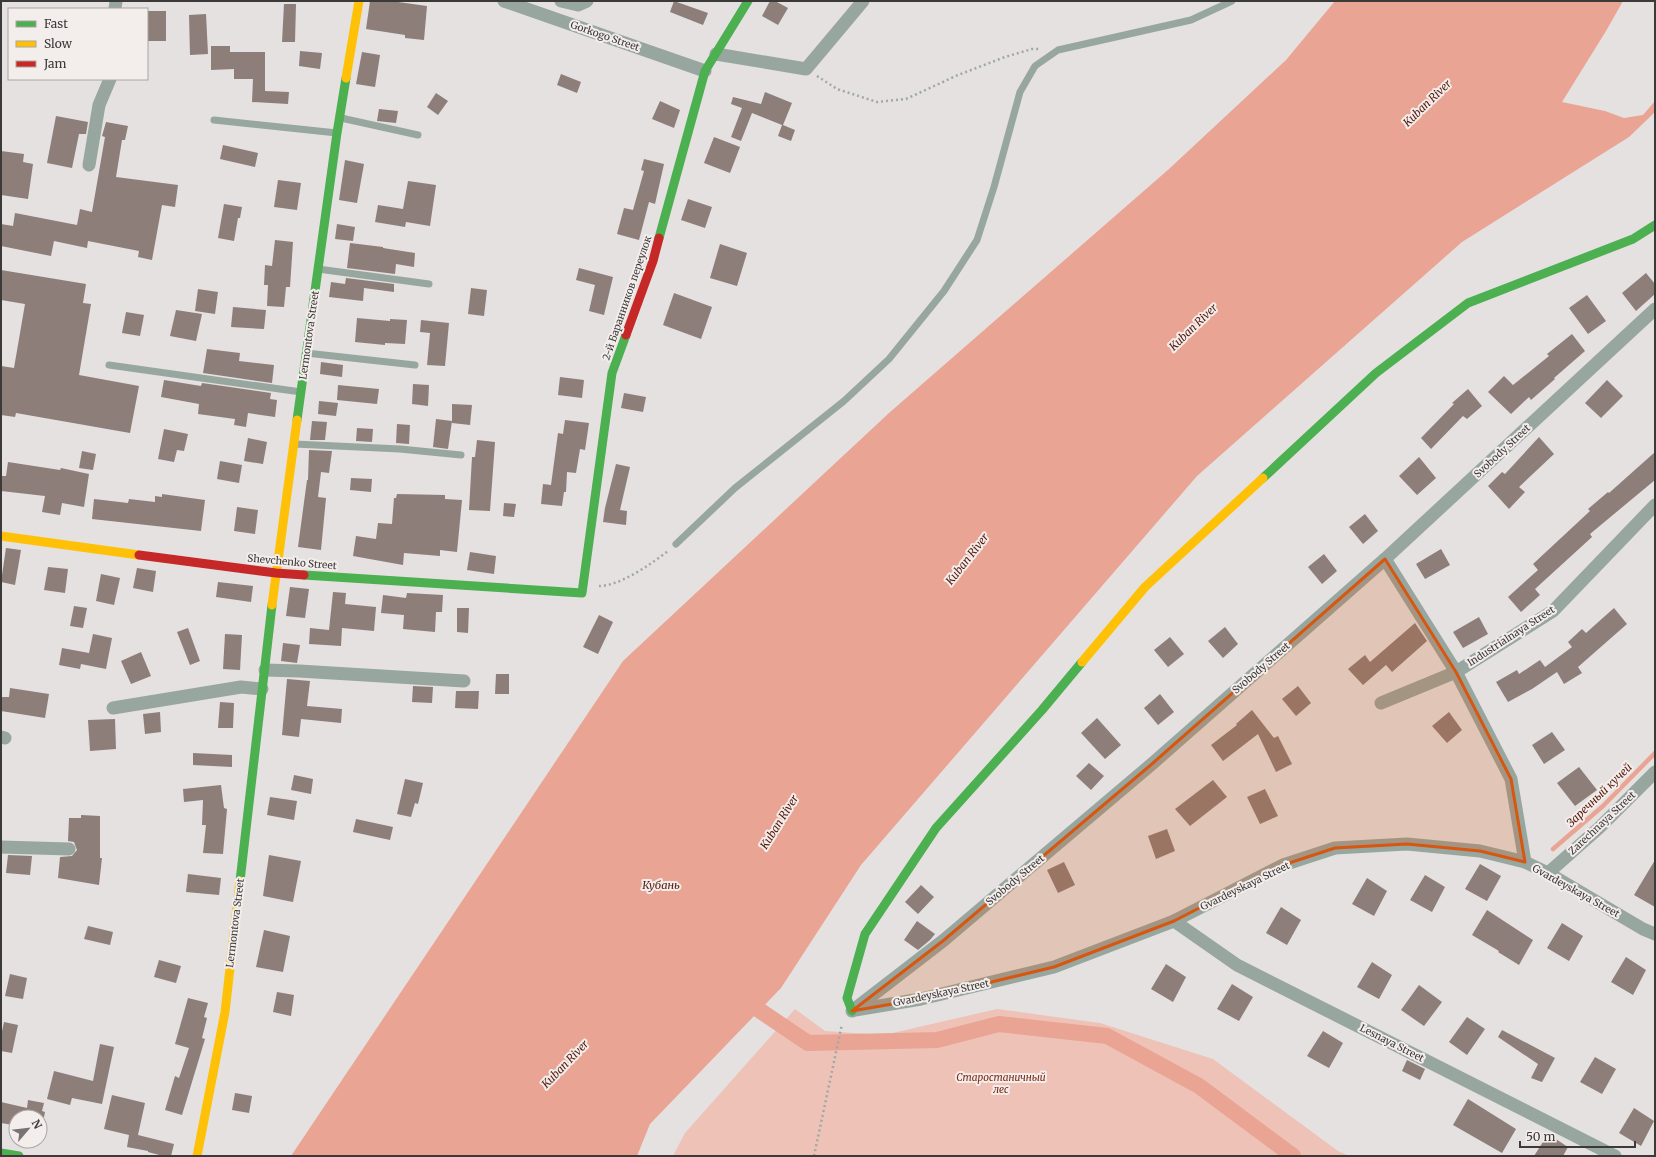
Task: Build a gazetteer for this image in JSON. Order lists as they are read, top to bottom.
{
  "streets": {
    "street": [
      "Gorkogo Street",
      "2-й Баранников переулок",
      "Lermontova Street",
      "Svobody Street",
      "Shevchenko Street",
      "Industrialnaya Street",
      "Zarechnaya Street",
      "Gvardeyskaya Street",
      "Lesnaya Street"
    ]
  },
  "crossings": [
    ["Gorkogo Street", "2-й Баранников переулок"],
    ["2-й Баранников переулок", "Shevchenko Street"],
    ["Lermontova Street", "Shevchenko Street"],
    ["Svobody Street", "Gvardeyskaya Street"],
    ["Zarechnaya Street", "Gvardeyskaya Street"],
    ["Gvardeyskaya Street", "Lesnaya Street"]
  ],
  "water": ["Kuban River", "Заречный кучей", "Кубань"],
  "parks": ["Старостаничный лес"],
  "legend": ["Fast", "Slow", "Jam"],
  "scale_bar": "50 m",
  "north": "top right"
}
